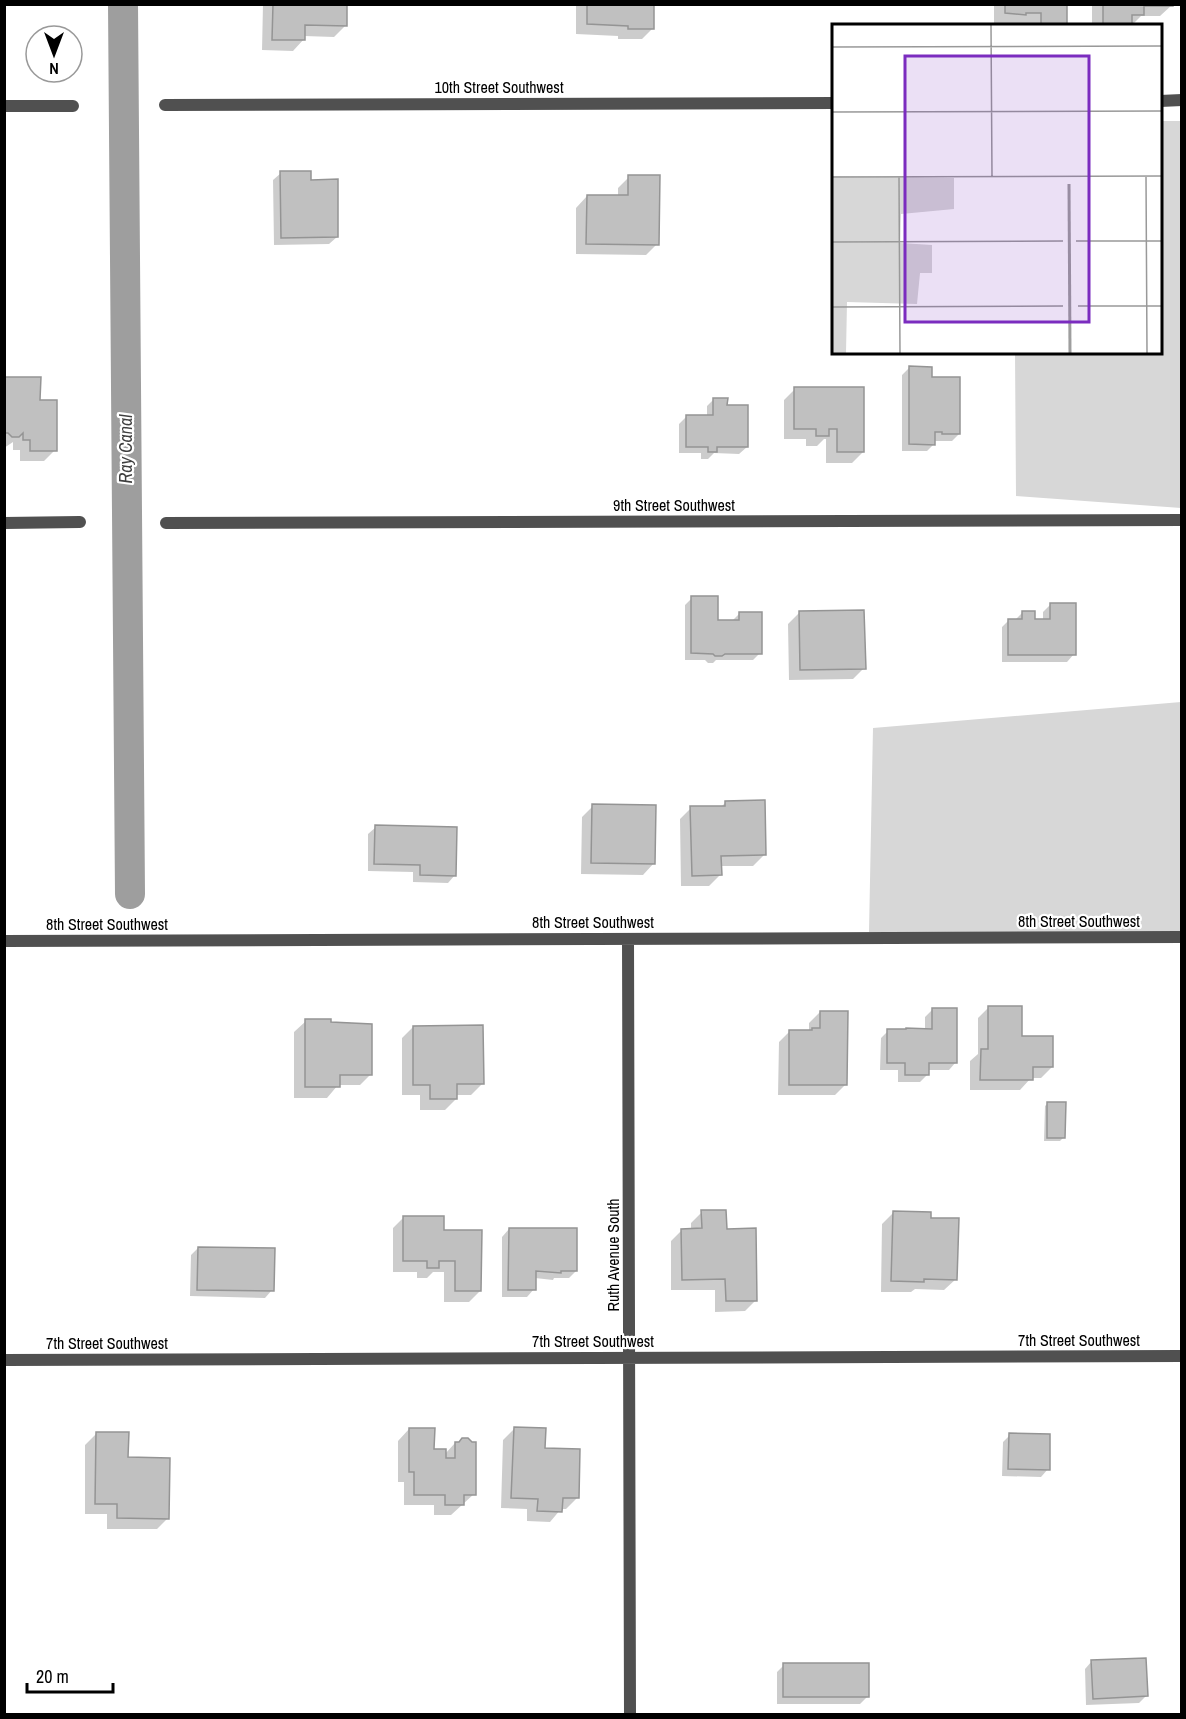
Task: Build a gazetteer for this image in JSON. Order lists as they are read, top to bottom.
{
  "streets": {
    "street": [
      "10th Street Southwest",
      "9th Street Southwest",
      "8th Street Southwest",
      "Ruth Avenue South",
      "7th Street Southwest"
    ]
  },
  "crossings": [
    ["8th Street Southwest", "Ruth Avenue South"],
    ["Ruth Avenue South", "7th Street Southwest"]
  ],
  "water": ["Ray Canal"],
  "scale_bar": "20 m",
  "north": "bottom"
}
